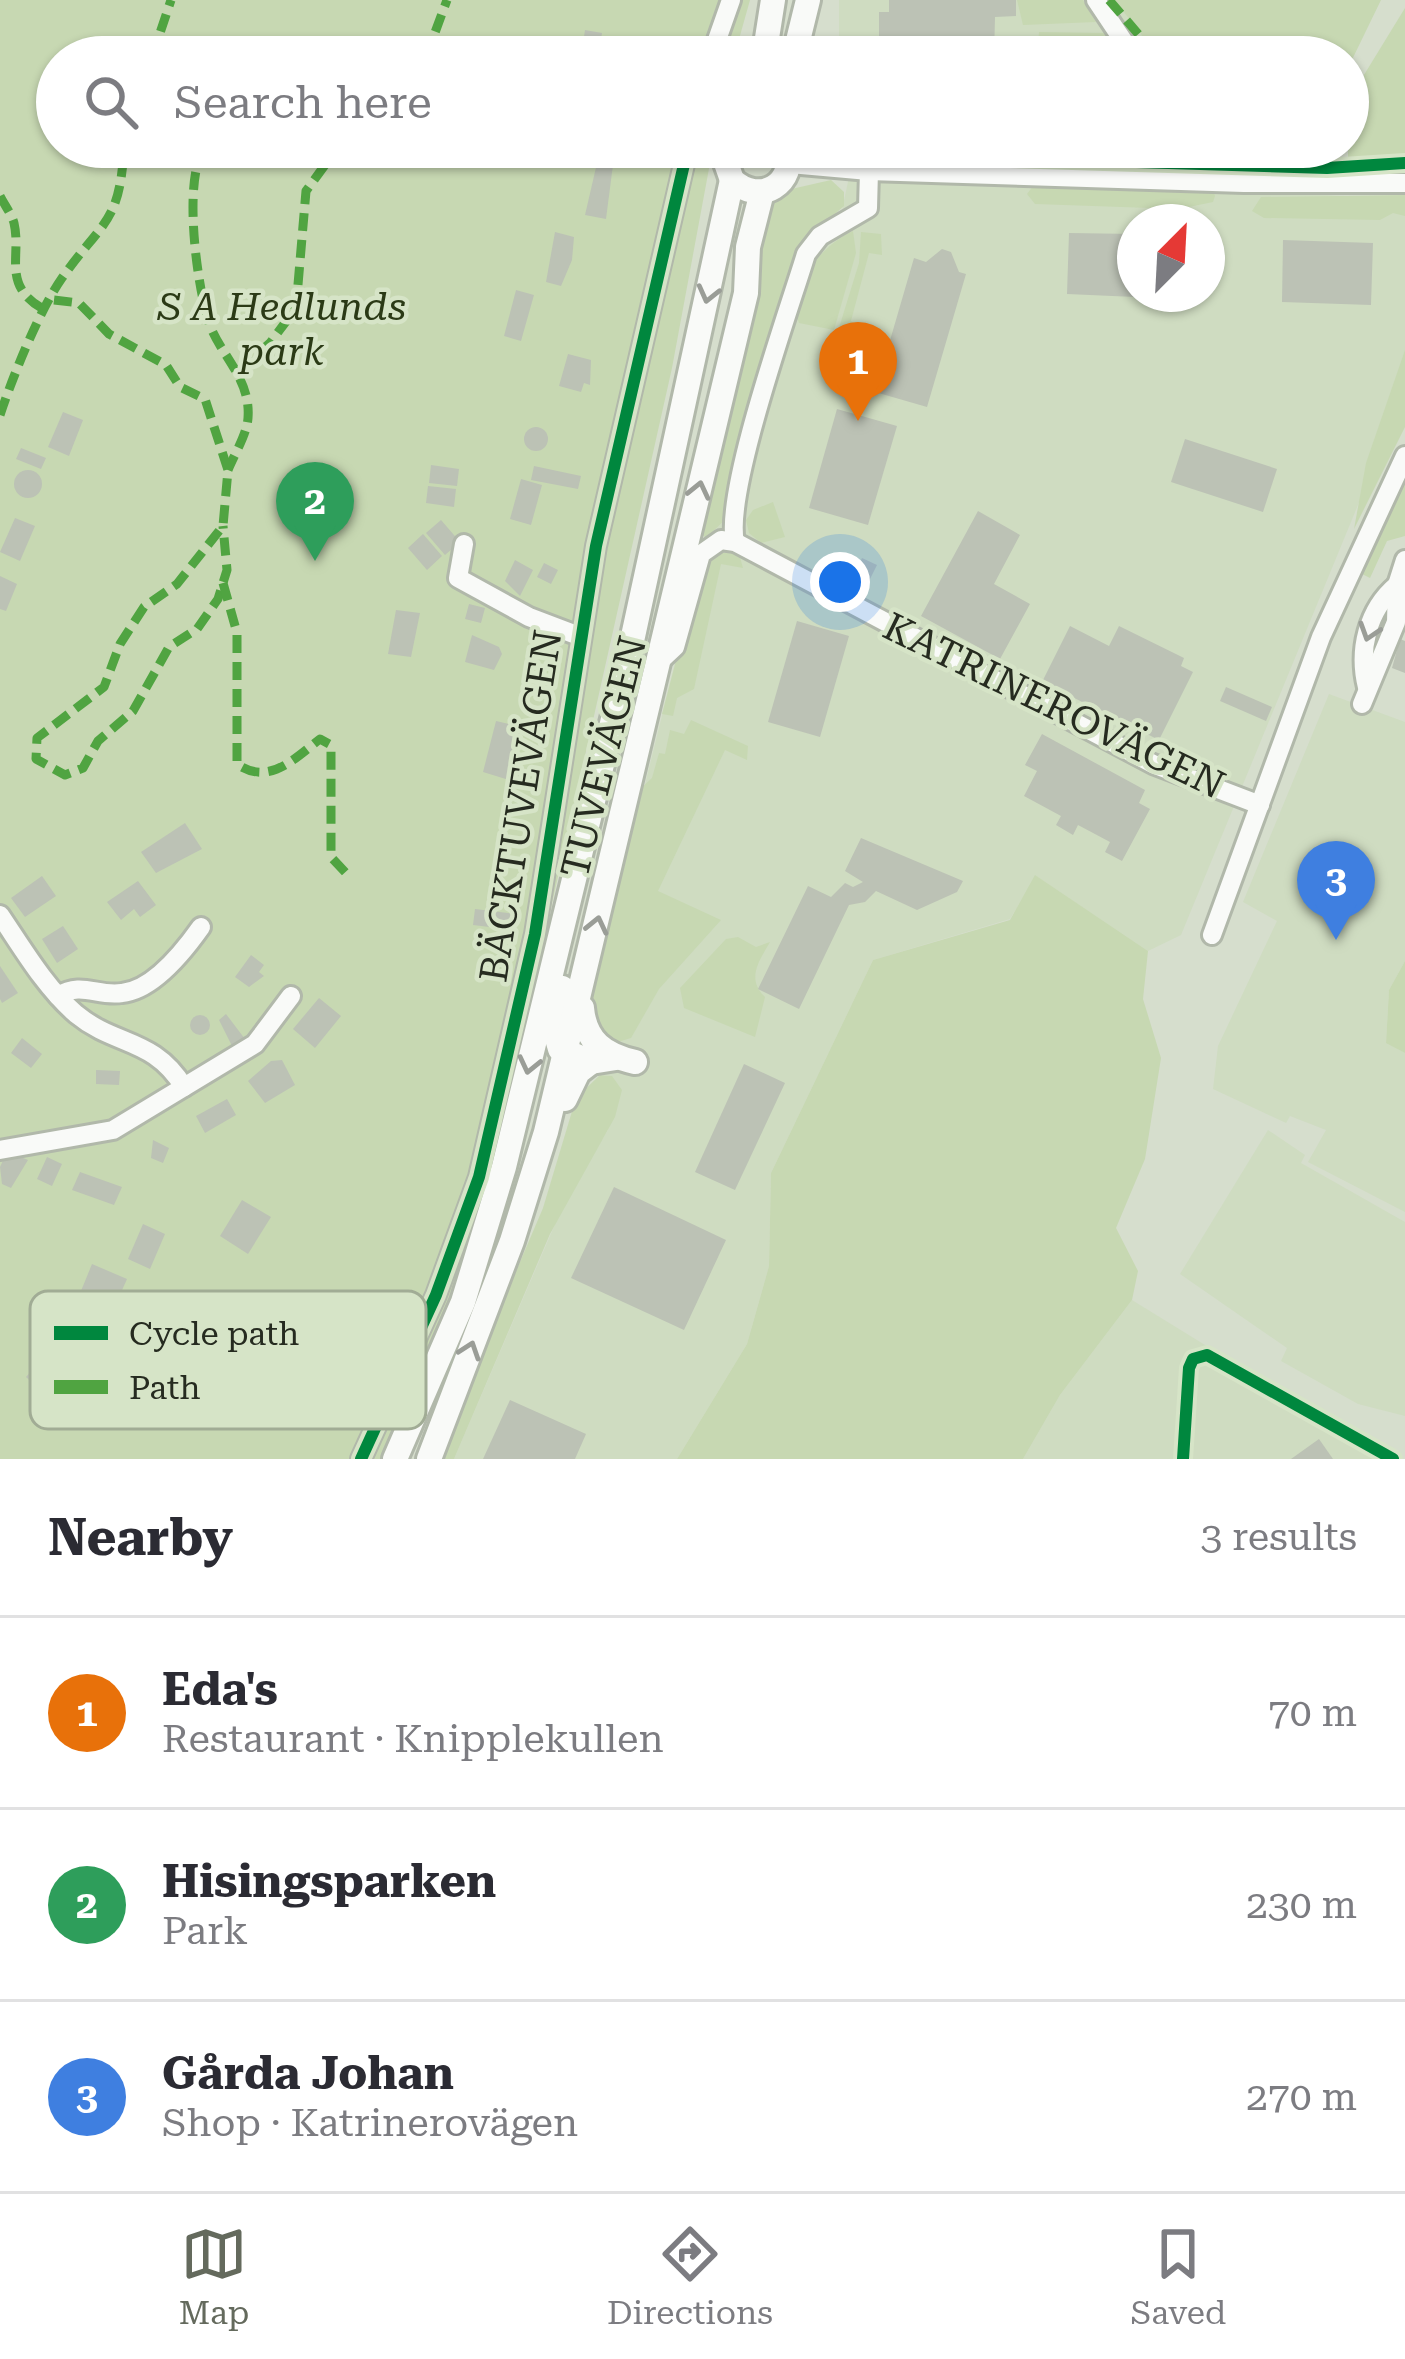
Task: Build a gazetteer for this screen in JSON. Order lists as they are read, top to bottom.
{
  "streets": {
    "main road": ["TUVEVÄGEN"],
    "street": ["KATRINEROVÄGEN", "BÄCKTUVEVÄGEN"]
  },
  "parks": ["S A Hedlunds park"],
  "legend": ["Cycle path", "Path"],
  "north": "top right",
  "page": {
    "search": "Search here",
    "pins": ["1", "2", "3"],
    "heading": ["Nearby", "3 results"],
    "list": [
      {
        "mark": "1",
        "name": "Eda's",
        "note": "Restaurant · Knipplekullen",
        "value": "70 m"
      },
      {
        "mark": "2",
        "name": "Hisingsparken",
        "note": "Park",
        "value": "230 m"
      },
      {
        "mark": "3",
        "name": "Gårda Johan",
        "note": "Shop · Katrinerovägen",
        "value": "270 m"
      }
    ],
    "nav": ["Map", "Directions", "Saved"]
  }
}
